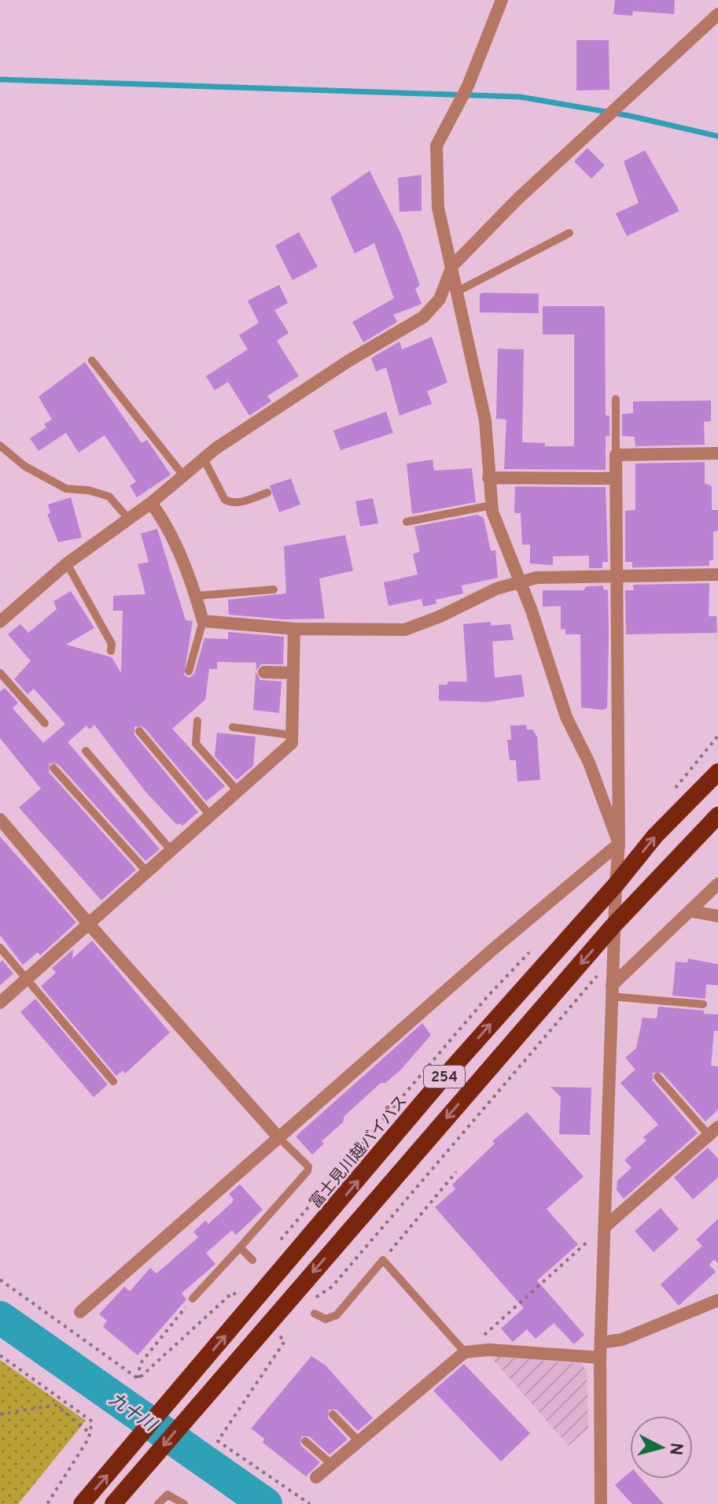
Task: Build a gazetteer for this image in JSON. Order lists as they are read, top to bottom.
{
  "streets": {
    "highway": ["254", "富士見川越バイパス"]
  },
  "water": ["九十川"],
  "north": "right"
}
